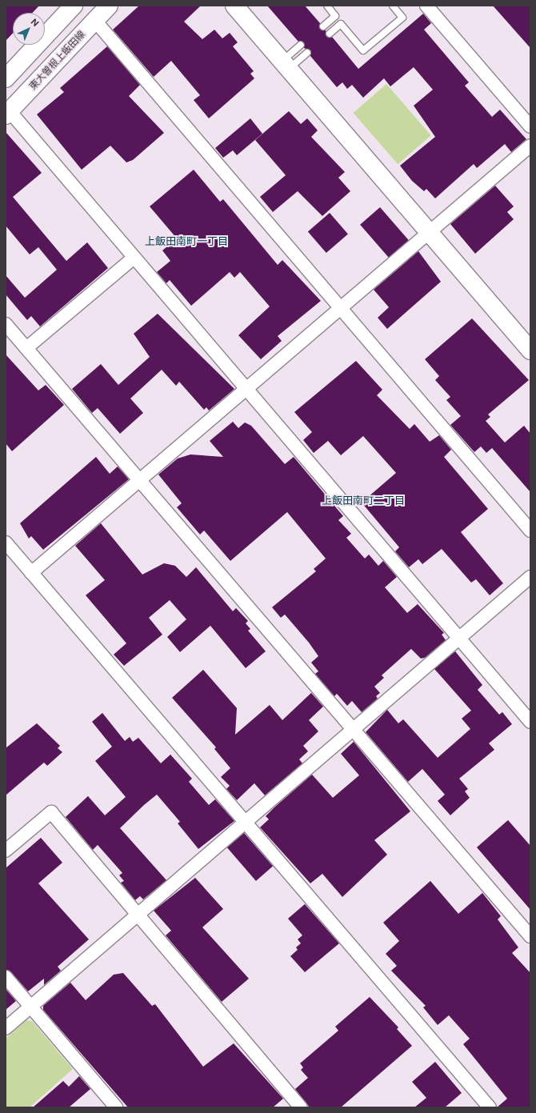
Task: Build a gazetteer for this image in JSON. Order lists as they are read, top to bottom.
{
  "streets": {
    "street": ["東大曽根上飯田線"]
  },
  "districts": ["上飯田南町一丁目", "上飯田南町二丁目"],
  "north": "top right"
}
